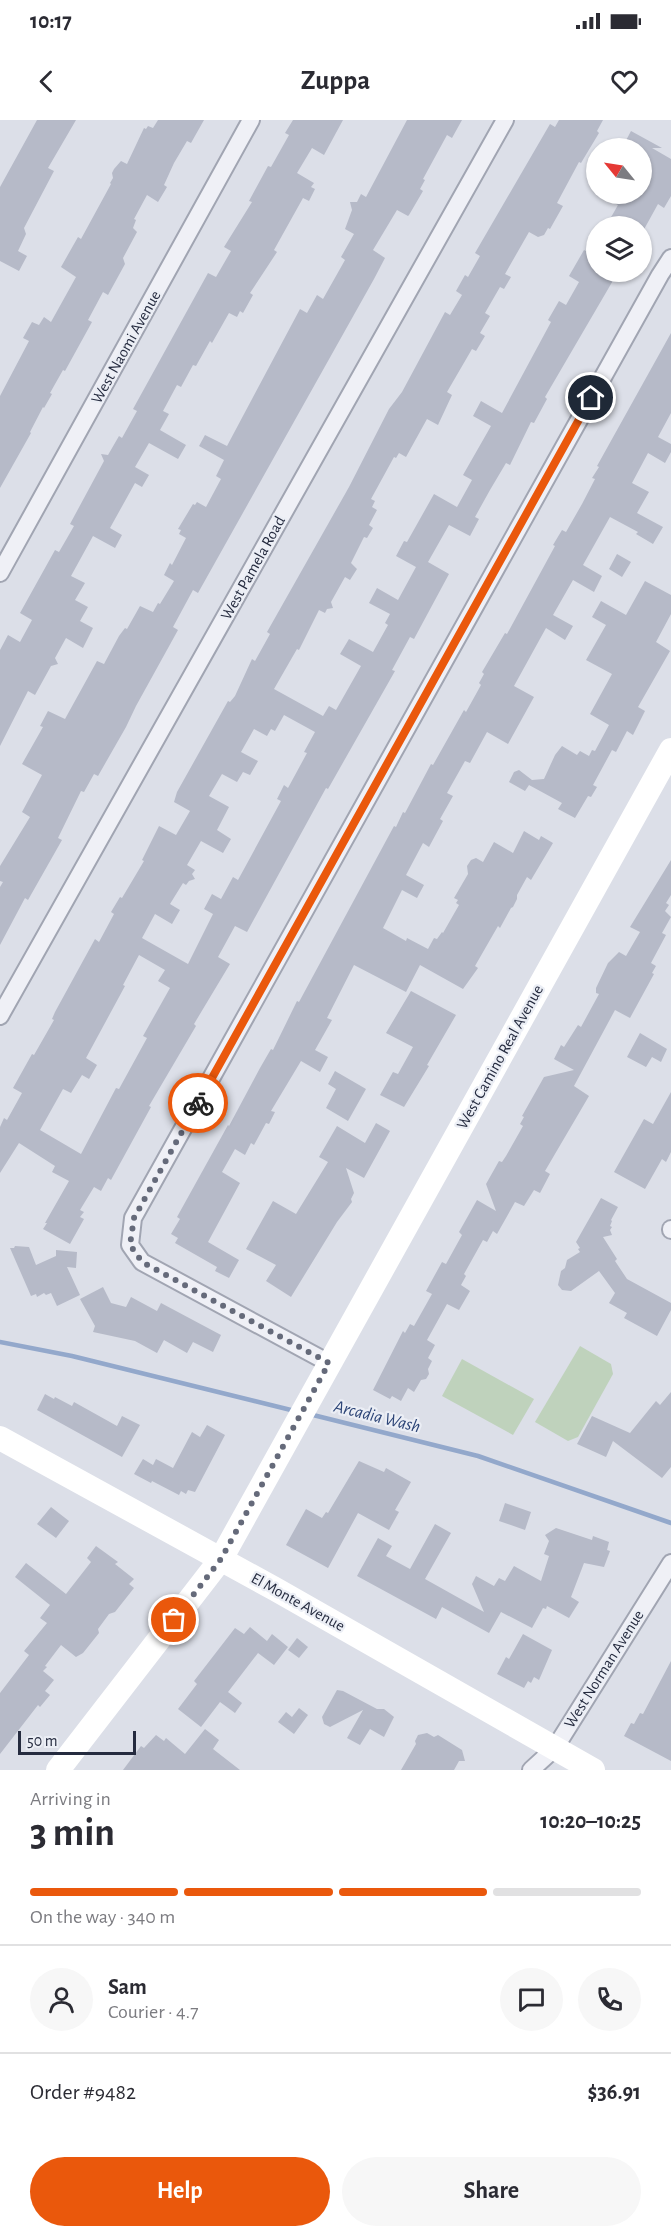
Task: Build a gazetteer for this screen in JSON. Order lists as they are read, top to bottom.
{
  "streets": {
    "street": [
      "West Naomi Avenue",
      "West Pamela Road",
      "West Camino Real Avenue",
      "El Monte Avenue",
      "West Norman Avenue"
    ]
  },
  "crossings": [
    ["West Camino Real Avenue", "El Monte Avenue"],
    ["El Monte Avenue", "West Norman Avenue"]
  ],
  "water": ["Arcadia Wash"],
  "scale_bar": "50 m",
  "north": "top left",
  "page": {
    "status": "10:17",
    "header": "Zuppa",
    "scale": "50 m",
    "heading": ["3 min", "Arriving in", "10:20–10:25"],
    "panel": [
      "Sam",
      "Courier · 4.7",
      "Order #9482",
      "$36.91"
    ],
    "bar": "On the way · 340 m",
    "buttons": ["Help", "Share"]
  }
}
